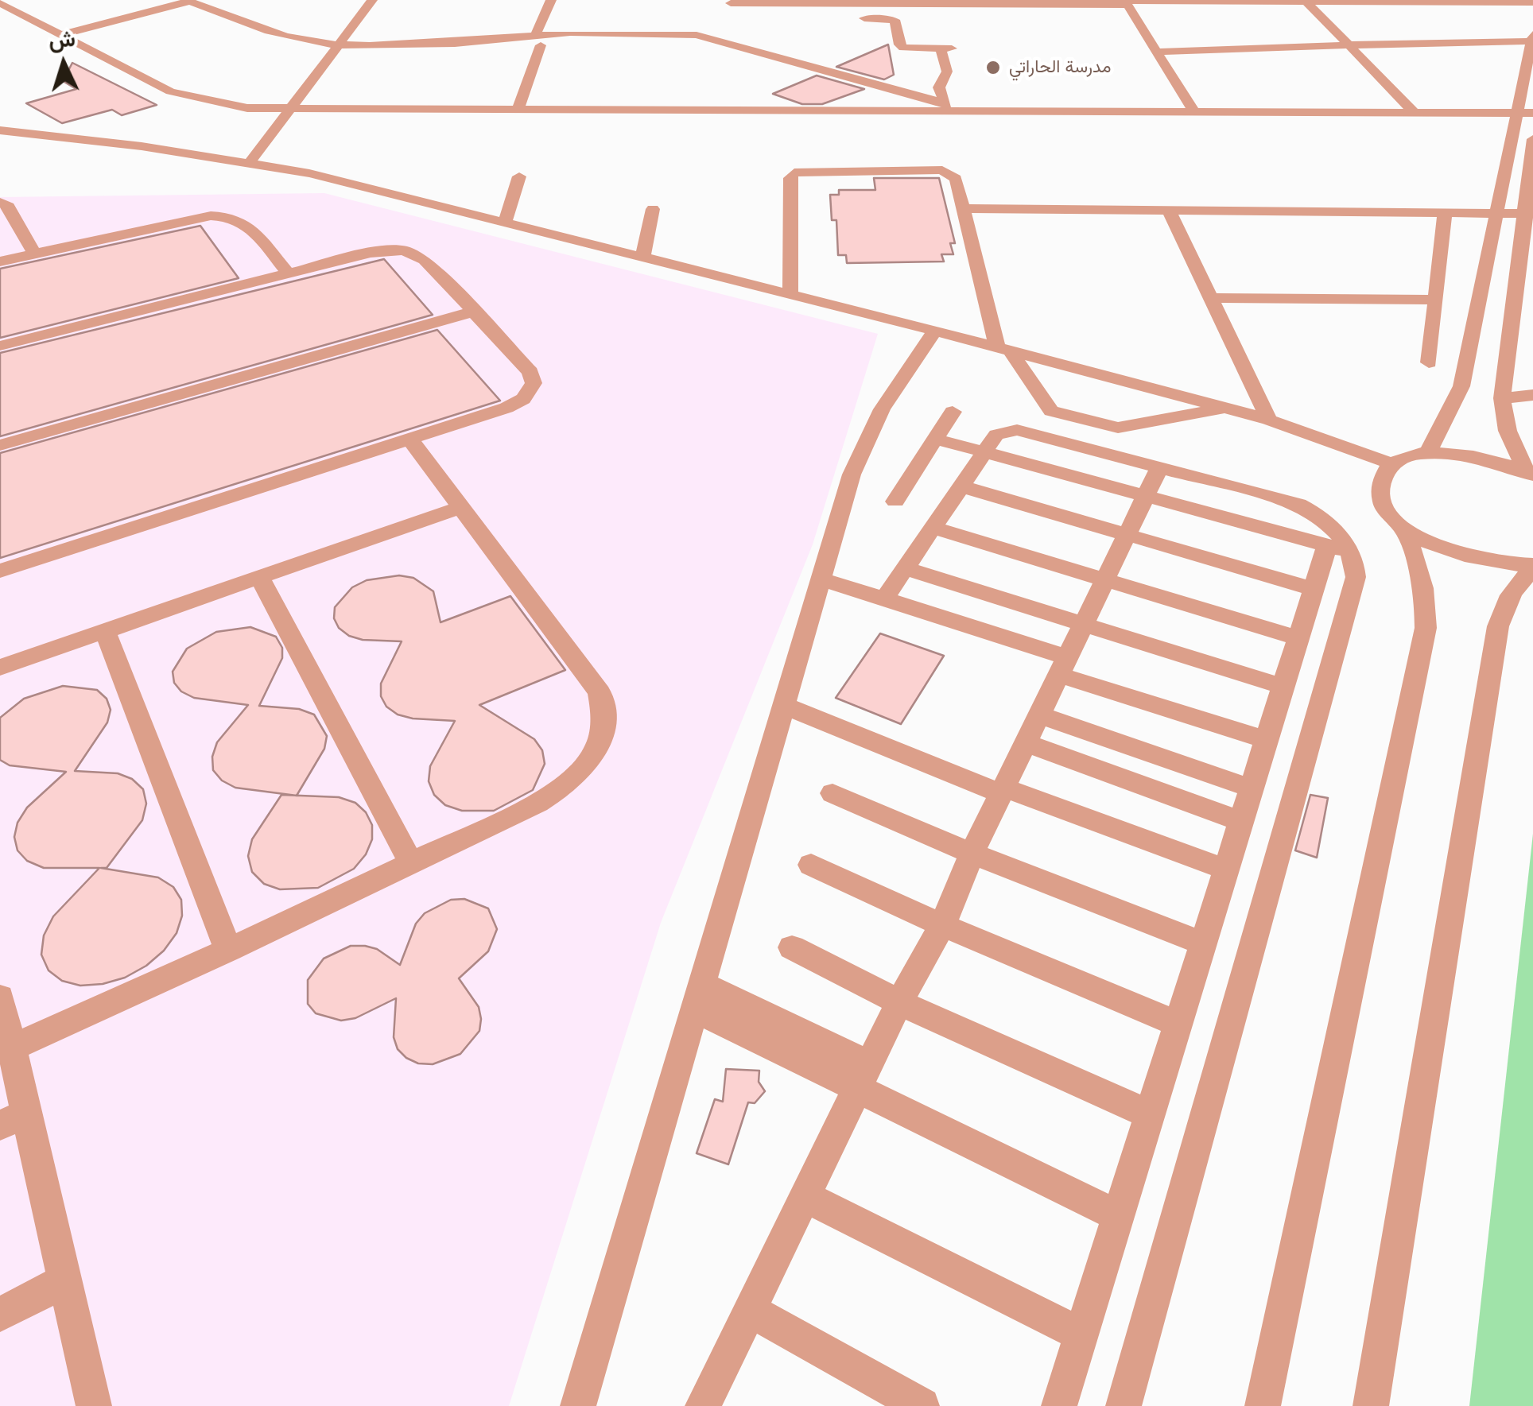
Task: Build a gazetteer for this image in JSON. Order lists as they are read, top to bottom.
{
  "places": ["مدرسة الحاراتي"],
  "north": "top"
}
